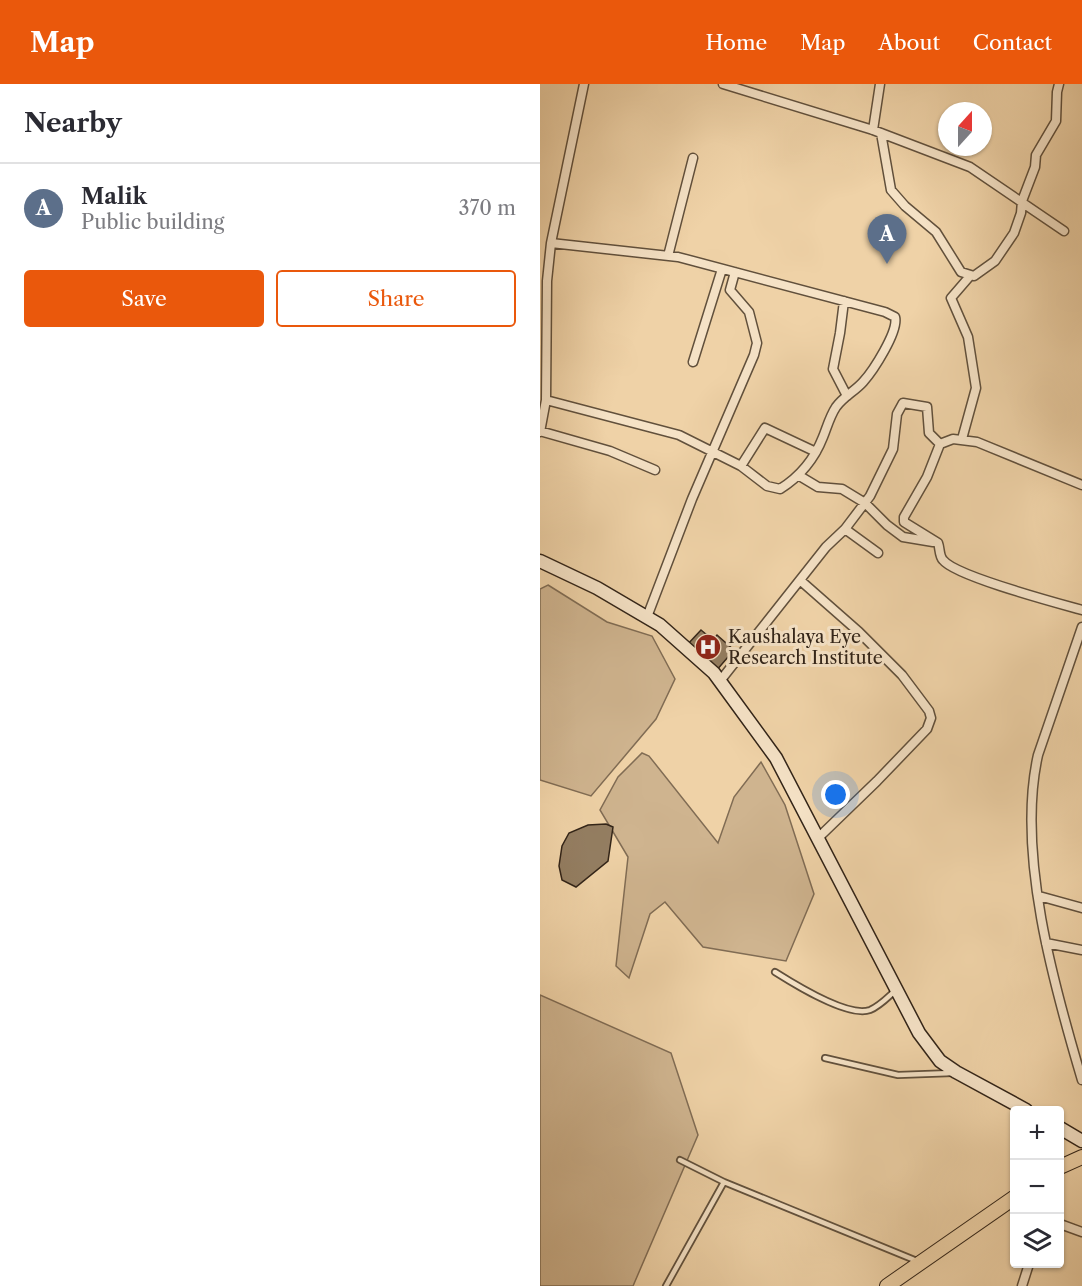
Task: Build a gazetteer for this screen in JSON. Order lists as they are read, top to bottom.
{
  "places": {
    "hospital": ["Kaushalaya Eye Research Institute"]
  },
  "north": "top",
  "page": {
    "header": "Map",
    "nav": [
      "Home",
      "Map",
      "About",
      "Contact"
    ],
    "heading": "Nearby",
    "list": [
      {
        "mark": "A",
        "name": "Malik",
        "note": "Public building",
        "value": "370 m"
      }
    ],
    "pins": "A",
    "buttons": ["Save", "Share"],
    "map_buttons": ["+", "−"]
  }
}
